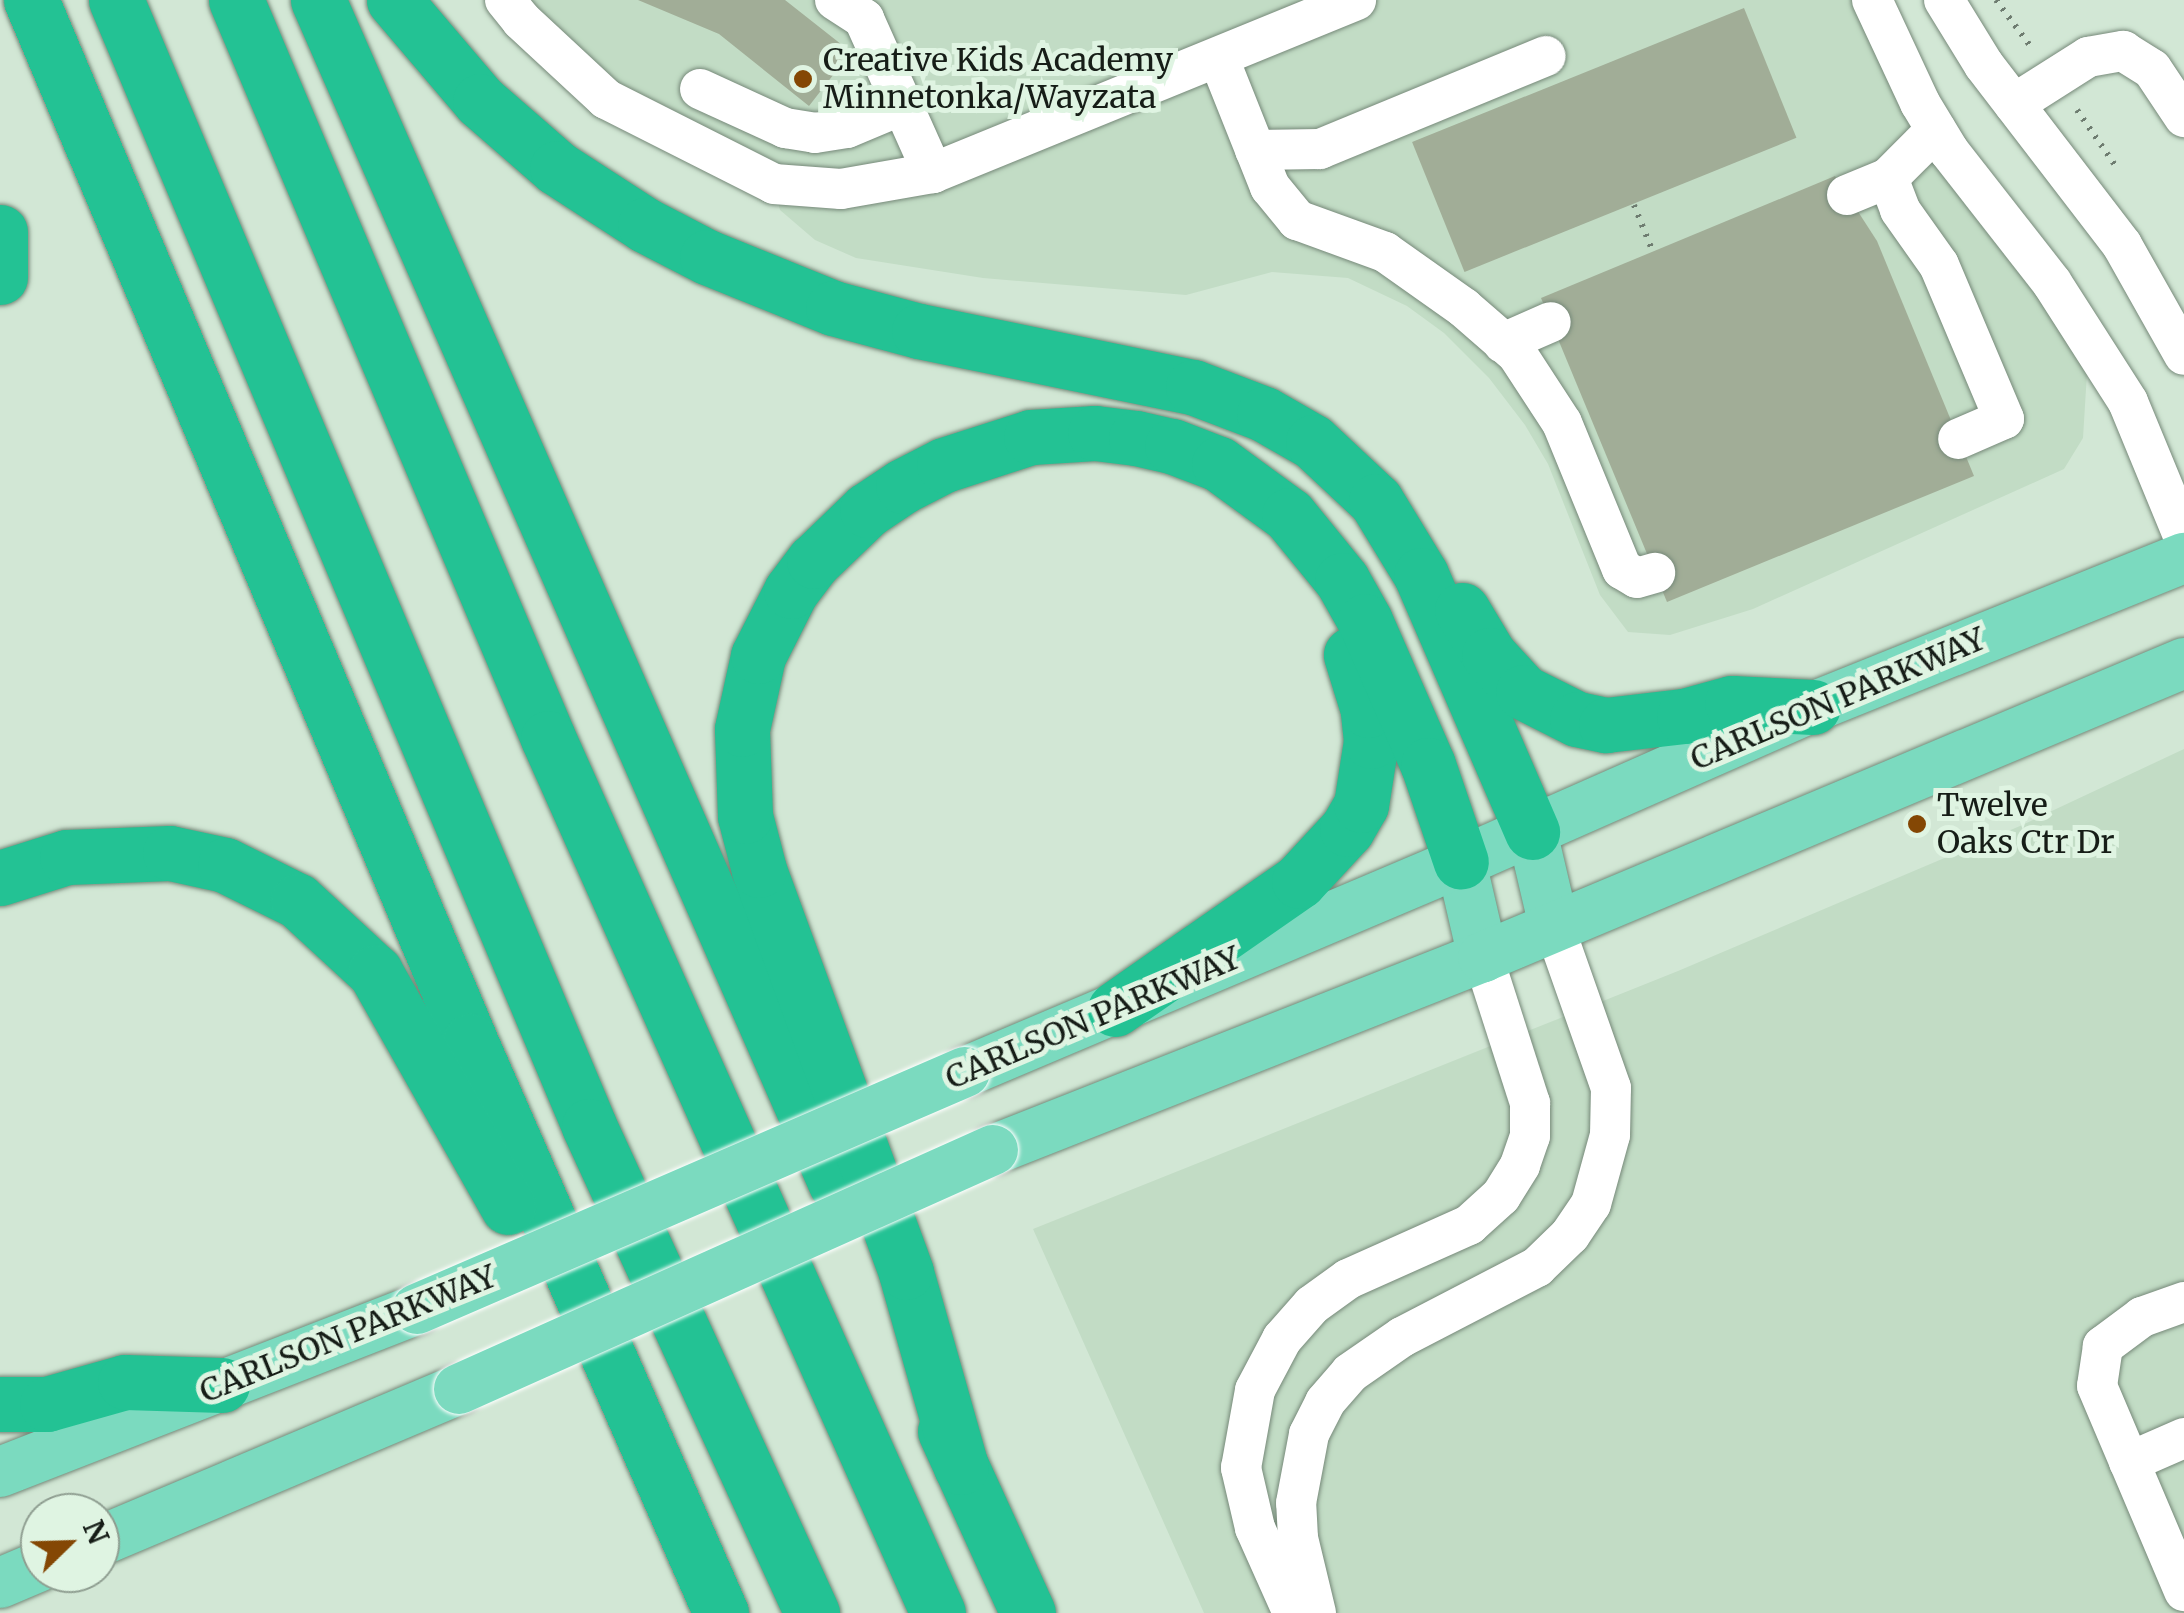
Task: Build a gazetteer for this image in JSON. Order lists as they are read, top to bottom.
{
  "streets": {
    "main road": ["CARLSON PARKWAY"]
  },
  "places": ["Creative Kids Academy Minnetonka/Wayzata", "Twelve Oaks Ctr Dr"],
  "north": "top right"
}
